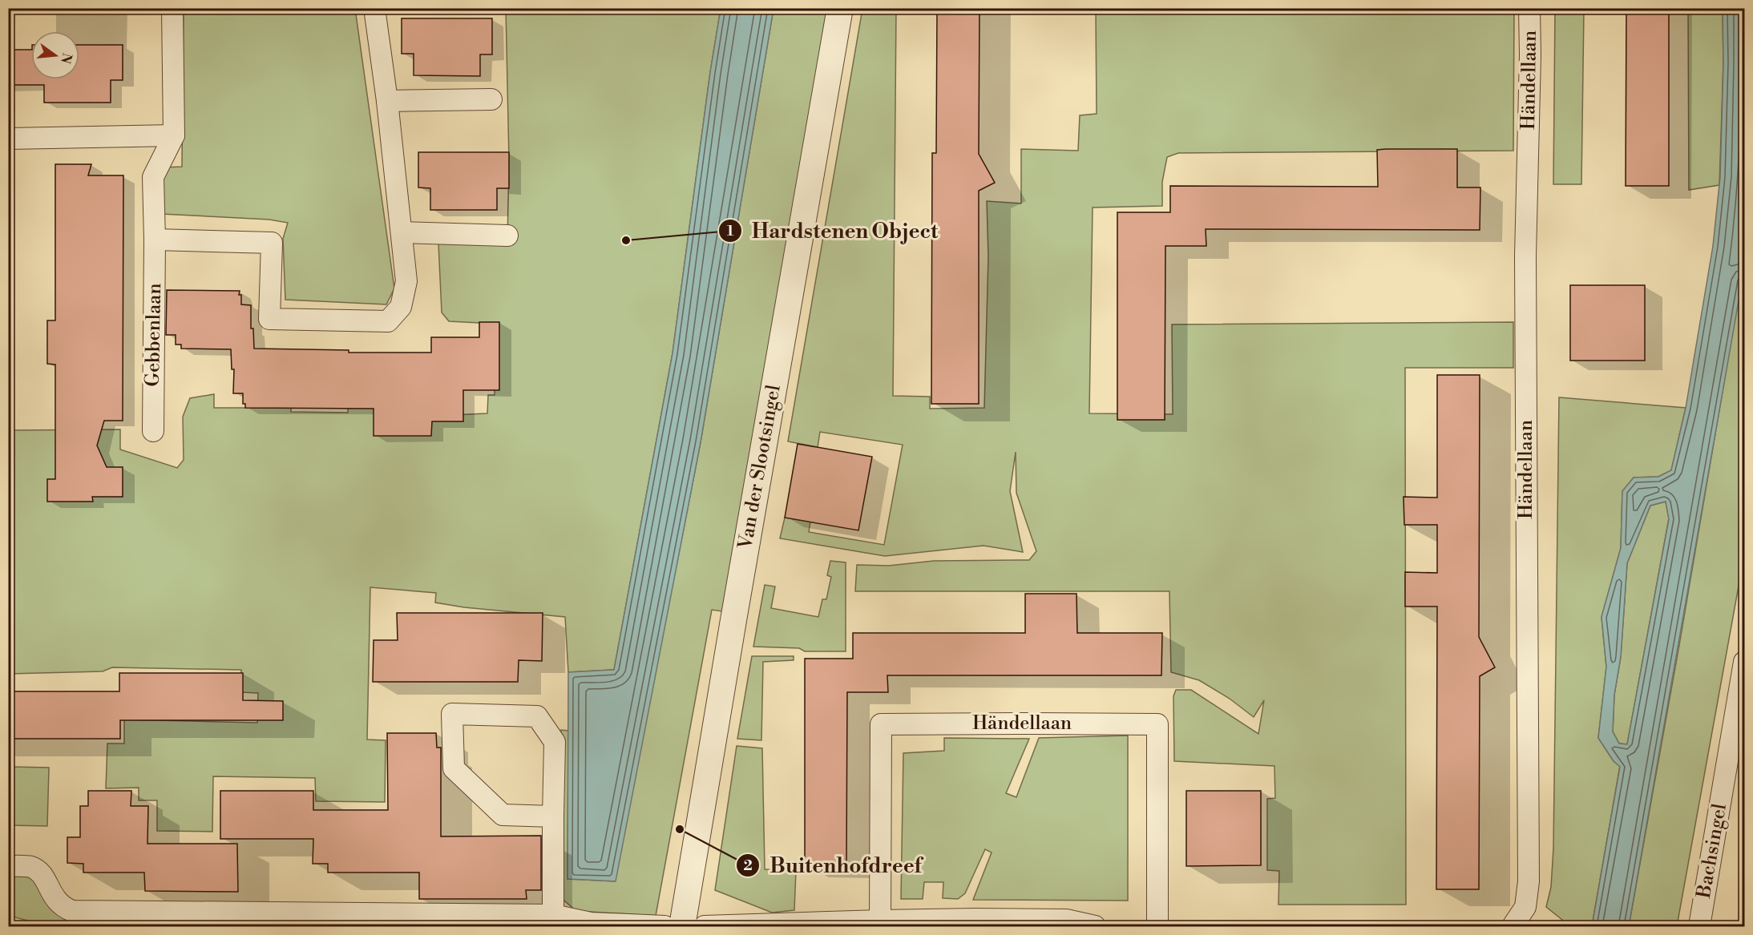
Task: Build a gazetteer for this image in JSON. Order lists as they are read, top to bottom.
{
  "streets": {
    "street": [
      "Händellaan",
      "Gebbenlaan",
      "Van der Slootsingel",
      "Bachsingel"
    ]
  },
  "places": ["Hardstenen Object", "Buitenhofdreef"],
  "north": "right"
}
